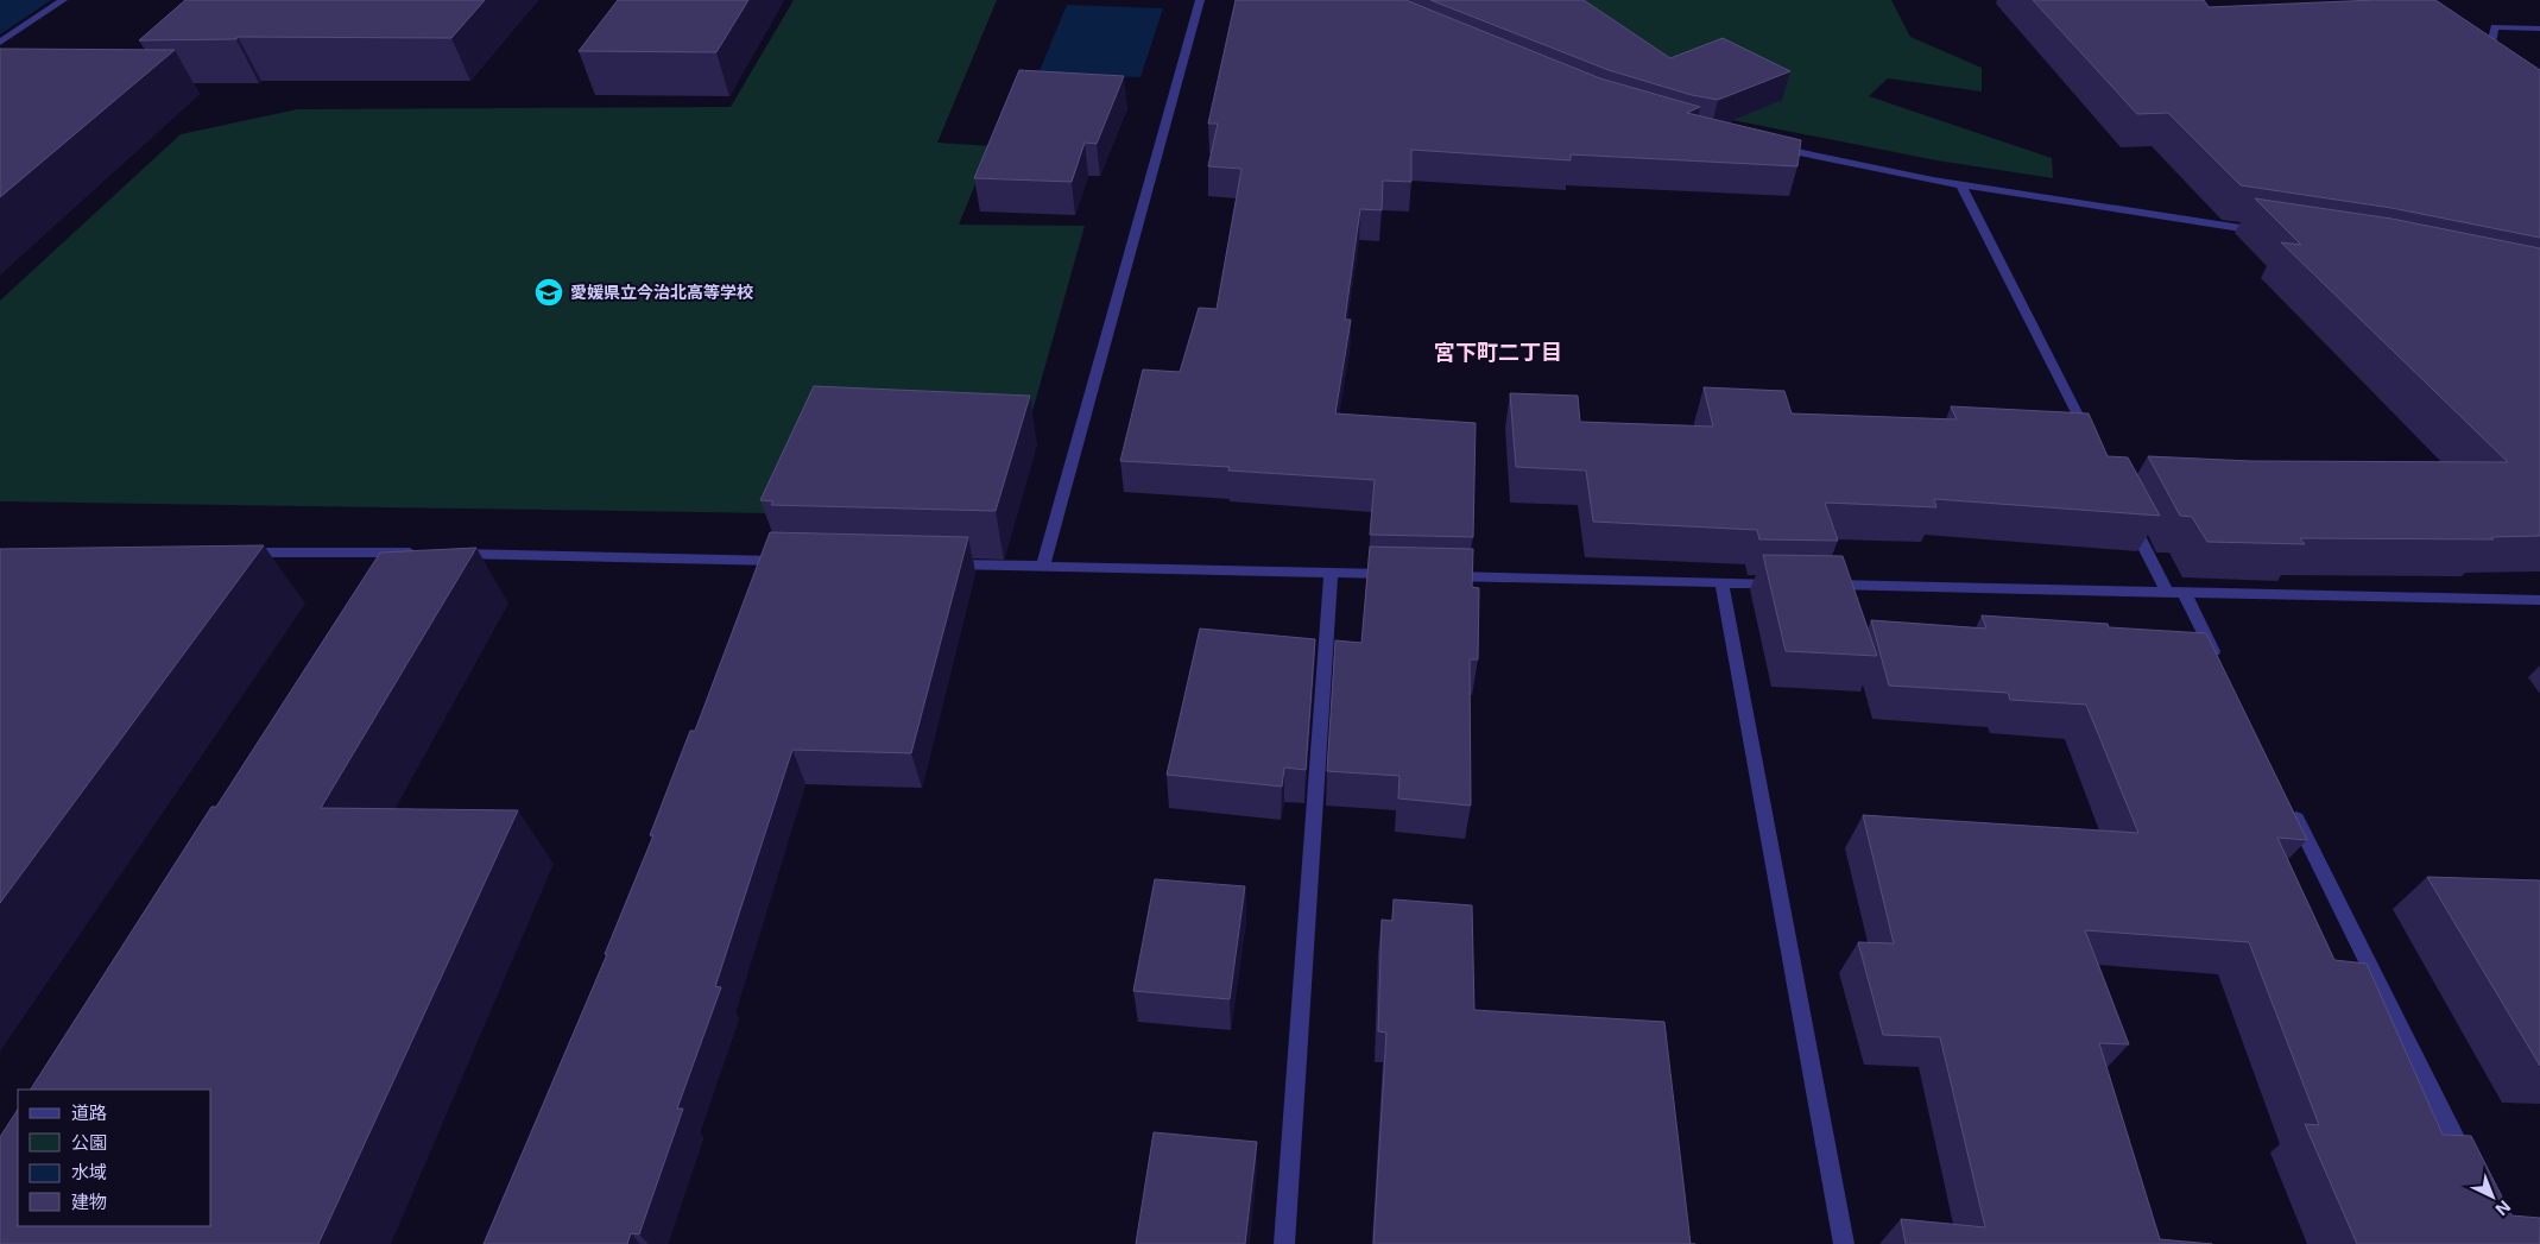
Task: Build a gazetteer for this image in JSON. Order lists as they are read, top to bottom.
{
  "districts": ["宮下町二丁目"],
  "places": {
    "school or university": ["愛媛県立今治北高等学校"]
  },
  "legend": [
    "道路",
    "公園",
    "水域",
    "建物"
  ],
  "north": "bottom right"
}
